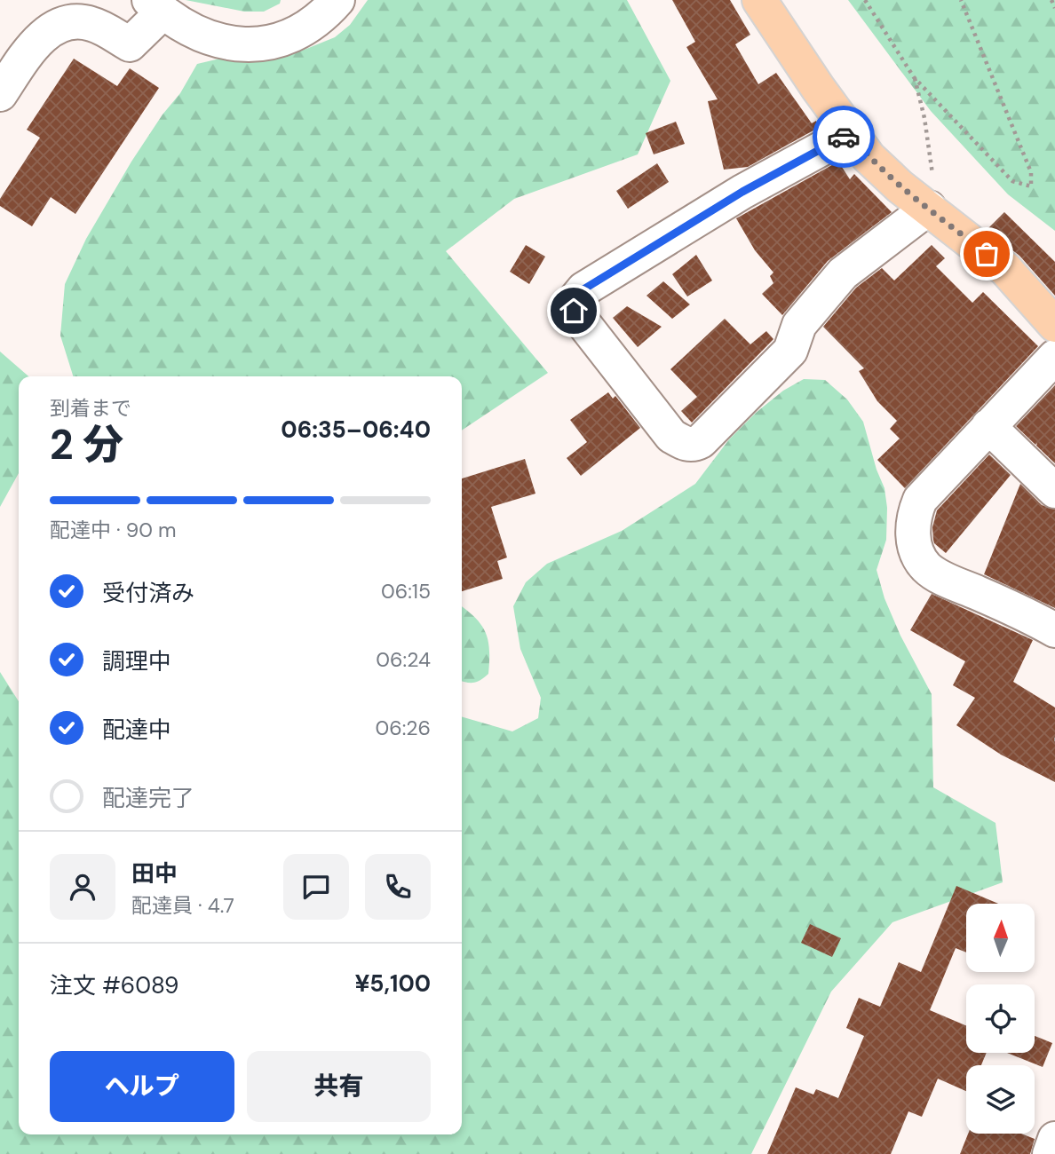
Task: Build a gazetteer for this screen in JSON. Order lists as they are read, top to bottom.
{
  "north": "top",
  "page": {
    "heading": ["2 分", "到着まで", "06:35–06:40"],
    "panel": [
      "田中",
      "配達員 · 4.7",
      "注文 #6089",
      "¥5,100"
    ],
    "bar": "配達中 · 90 m",
    "list": [
      ["受付済み", "06:15"],
      ["調理中", "06:24"],
      ["配達中", "06:26"],
      "配達完了"
    ],
    "buttons": ["ヘルプ", "共有"]
  }
}
